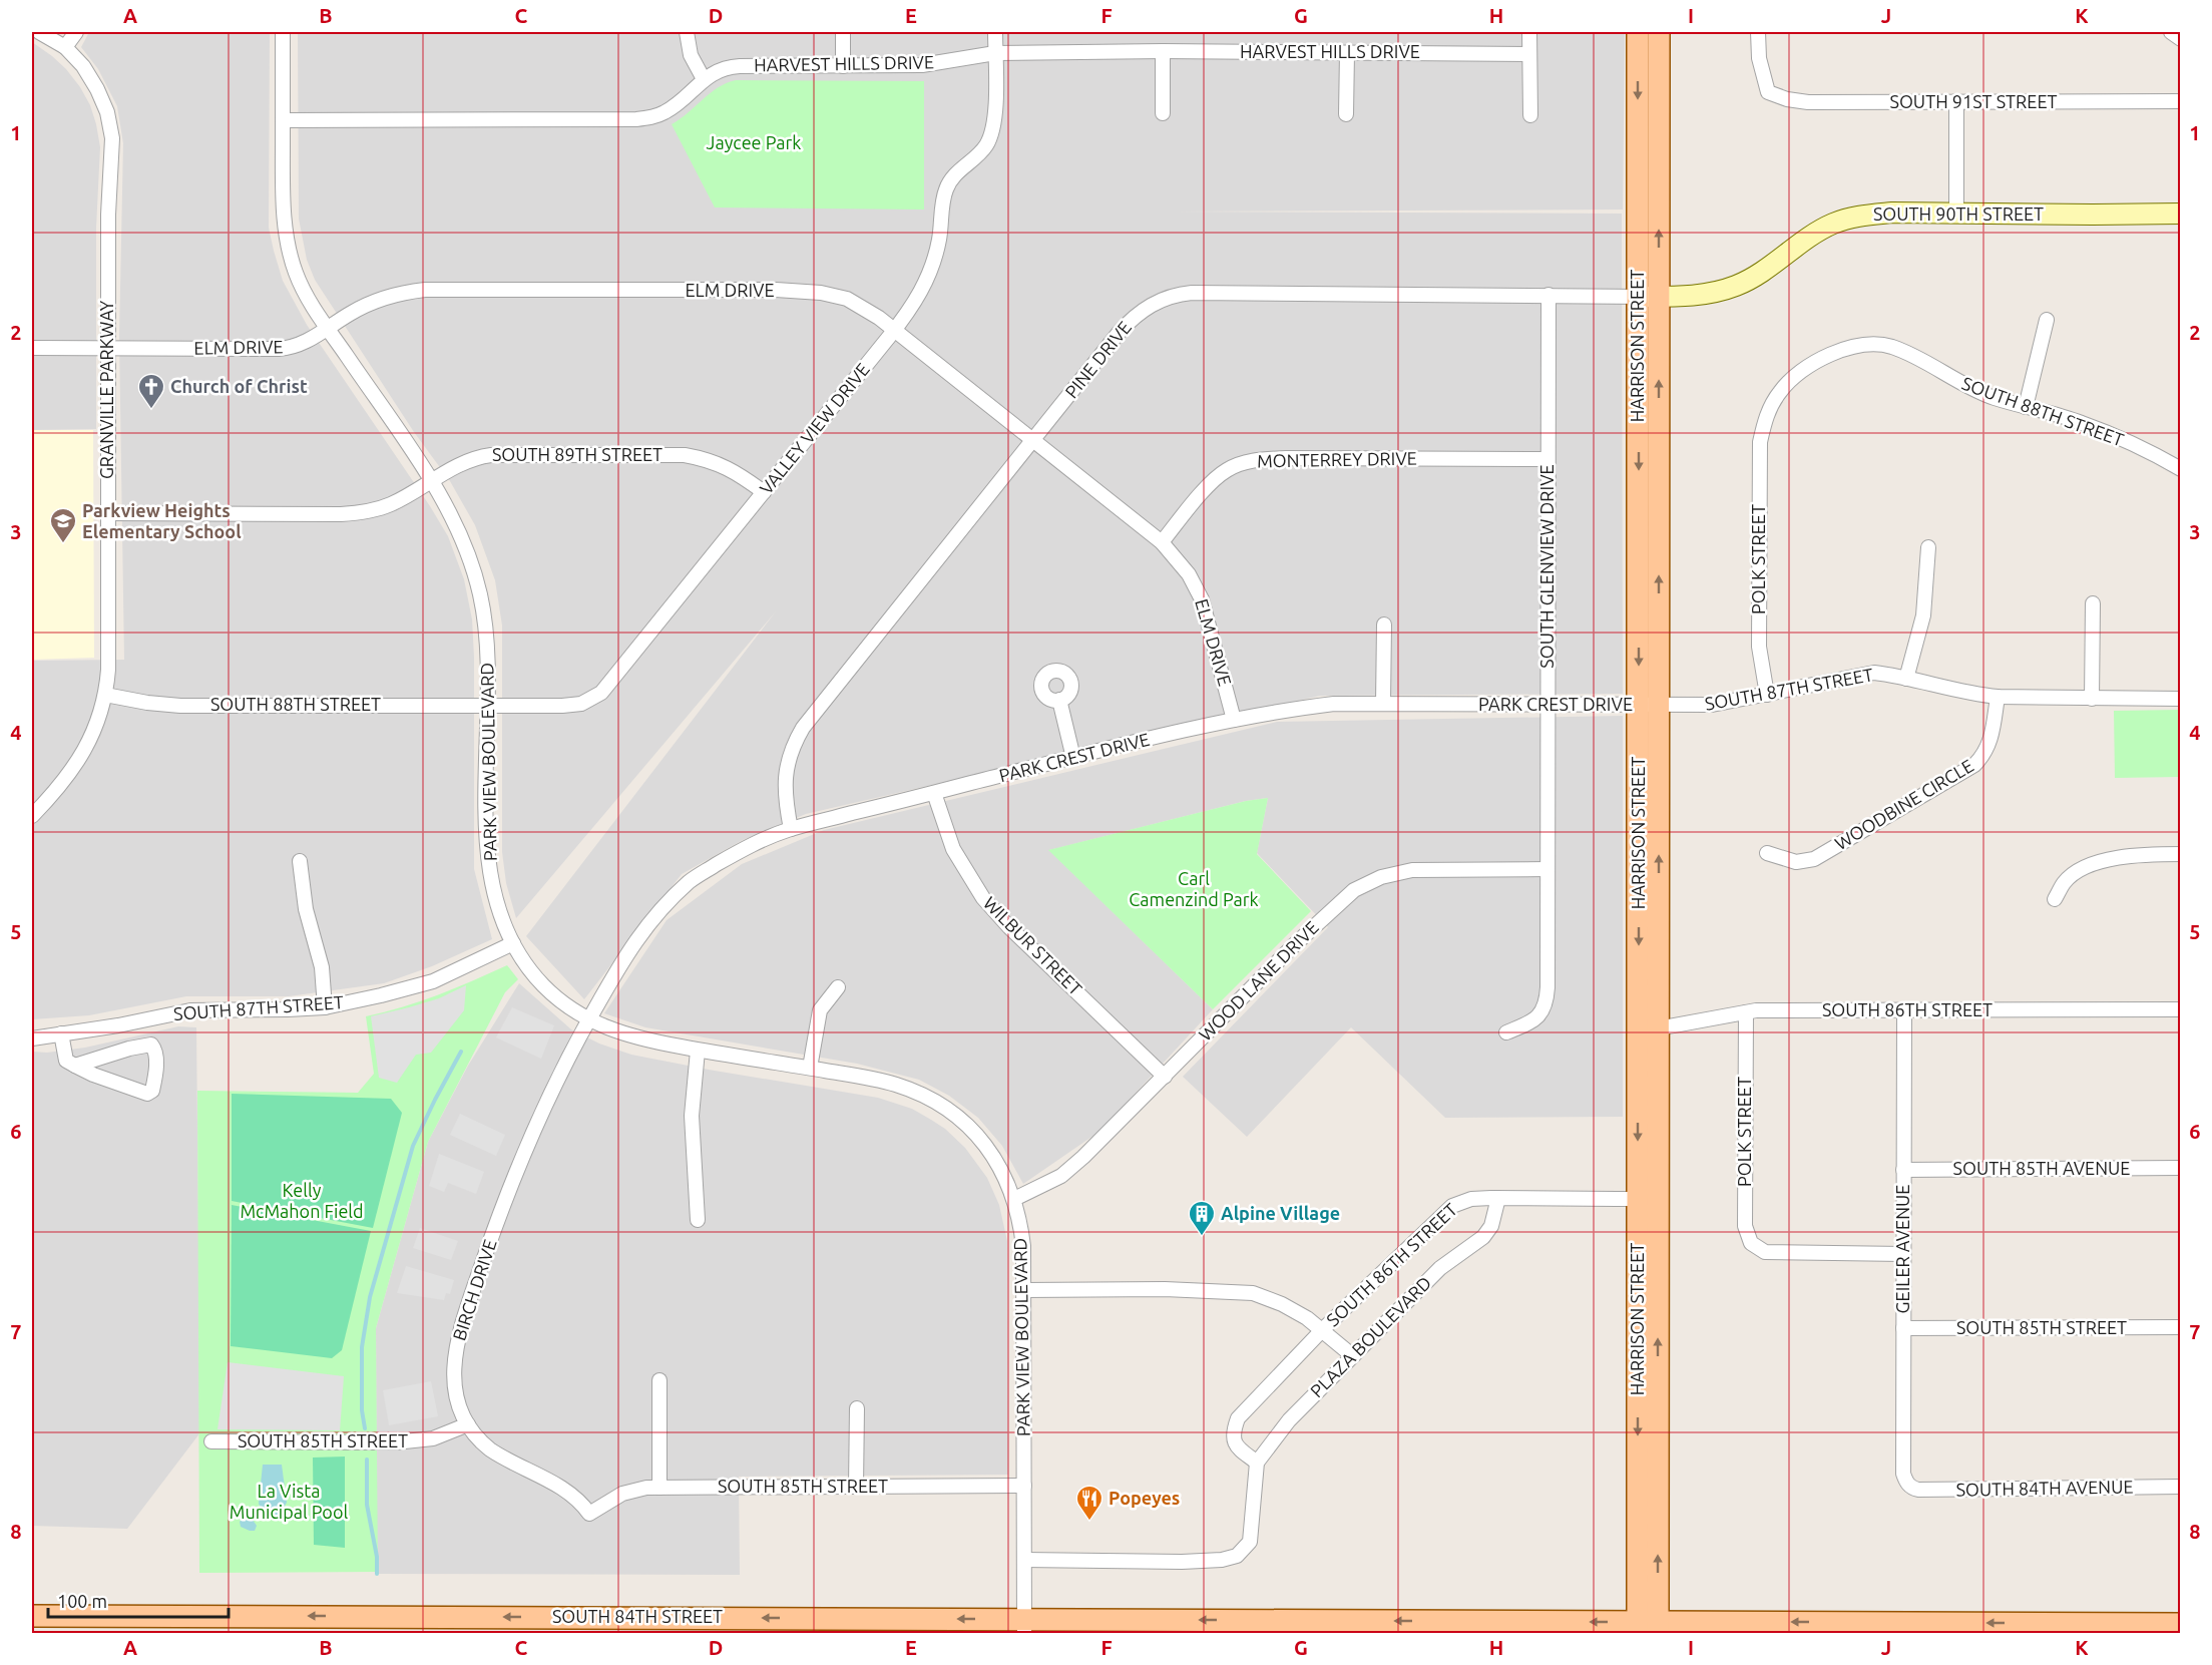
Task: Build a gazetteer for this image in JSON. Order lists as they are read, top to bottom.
{
  "streets": {
    "main road": ["HARRISON STREET", "SOUTH 84TH STREET"],
    "street": [
      "HARVEST HILLS DRIVE",
      "SOUTH 91ST STREET",
      "SOUTH 90TH STREET",
      "ELM DRIVE",
      "PINE DRIVE",
      "GRANVILLE PARKWAY",
      "SOUTH 88TH STREET",
      "VALLEY VIEW DRIVE",
      "SOUTH 89TH STREET",
      "MONTERREY DRIVE",
      "POLK STREET",
      "SOUTH GLENVIEW DRIVE",
      "SOUTH 87TH STREET",
      "PARK CREST DRIVE",
      "PARK VIEW BOULEVARD",
      "WOODBINE CIRCLE",
      "WILBUR STREET",
      "WOOD LANE DRIVE",
      "SOUTH 86TH STREET",
      "SOUTH 85TH AVENUE",
      "GEILER AVENUE",
      "BIRCH DRIVE",
      "SOUTH 85TH STREET",
      "PLAZA BOULEVARD",
      "SOUTH 84TH AVENUE"
    ]
  },
  "crossings": [
    ["HARVEST HILLS DRIVE", "VALLEY VIEW DRIVE"],
    ["HARVEST HILLS DRIVE", "PARK VIEW BOULEVARD"],
    ["SOUTH 90TH STREET", "HARRISON STREET"],
    ["SOUTH 90TH STREET", "PINE DRIVE"],
    ["ELM DRIVE", "PINE DRIVE"],
    ["ELM DRIVE", "GRANVILLE PARKWAY"],
    ["ELM DRIVE", "VALLEY VIEW DRIVE"],
    ["ELM DRIVE", "MONTERREY DRIVE"],
    ["ELM DRIVE", "PARK CREST DRIVE"],
    ["ELM DRIVE", "PARK VIEW BOULEVARD"],
    ["HARRISON STREET", "PINE DRIVE"],
    ["HARRISON STREET", "SOUTH 87TH STREET"],
    ["HARRISON STREET", "PARK CREST DRIVE"],
    ["HARRISON STREET", "SOUTH 86TH STREET"],
    ["HARRISON STREET", "SOUTH 84TH STREET"],
    ["PINE DRIVE", "SOUTH GLENVIEW DRIVE"],
    ["PINE DRIVE", "PARK CREST DRIVE"],
    ["GRANVILLE PARKWAY", "SOUTH 88TH STREET"],
    ["GRANVILLE PARKWAY", "SOUTH 89TH STREET"],
    ["SOUTH 88TH STREET", "VALLEY VIEW DRIVE"],
    ["SOUTH 88TH STREET", "POLK STREET"],
    ["SOUTH 88TH STREET", "PARK VIEW BOULEVARD"],
    ["VALLEY VIEW DRIVE", "SOUTH 89TH STREET"],
    ["VALLEY VIEW DRIVE", "PARK VIEW BOULEVARD"],
    ["SOUTH 89TH STREET", "PARK VIEW BOULEVARD"],
    ["MONTERREY DRIVE", "SOUTH GLENVIEW DRIVE"],
    ["POLK STREET", "SOUTH 87TH STREET"],
    ["POLK STREET", "SOUTH 86TH STREET"],
    ["POLK STREET", "GEILER AVENUE"],
    ["SOUTH GLENVIEW DRIVE", "PARK CREST DRIVE"],
    ["SOUTH GLENVIEW DRIVE", "WOOD LANE DRIVE"],
    ["SOUTH 87TH STREET", "PARK CREST DRIVE"],
    ["SOUTH 87TH STREET", "PARK VIEW BOULEVARD"],
    ["SOUTH 87TH STREET", "WOODBINE CIRCLE"],
    ["PARK CREST DRIVE", "PARK VIEW BOULEVARD"],
    ["PARK CREST DRIVE", "WILBUR STREET"],
    ["PARK CREST DRIVE", "BIRCH DRIVE"],
    ["PARK VIEW BOULEVARD", "WOOD LANE DRIVE"],
    ["PARK VIEW BOULEVARD", "SOUTH 86TH STREET"],
    ["PARK VIEW BOULEVARD", "BIRCH DRIVE"],
    ["PARK VIEW BOULEVARD", "SOUTH 85TH STREET"],
    ["PARK VIEW BOULEVARD", "SOUTH 84TH STREET"],
    ["WILBUR STREET", "WOOD LANE DRIVE"],
    ["SOUTH 86TH STREET", "GEILER AVENUE"],
    ["SOUTH 86TH STREET", "PLAZA BOULEVARD"],
    ["SOUTH 85TH AVENUE", "GEILER AVENUE"],
    ["GEILER AVENUE", "SOUTH 85TH STREET"],
    ["GEILER AVENUE", "SOUTH 84TH AVENUE"],
    ["BIRCH DRIVE", "SOUTH 85TH STREET"]
  ],
  "one_way": ["SOUTH 84TH STREET"],
  "parks": [
    "Jaycee Park",
    "Carl Camenzind Park",
    "Kelly McMahon Field",
    "La Vista Municipal Pool"
  ],
  "places": {
    "church": ["Church of Christ"],
    "school or university": ["Parkview Heights Elementary School"],
    "building": ["Alpine Village"],
    "restaurant": ["Popeyes"]
  },
  "scale_bar": "100 m",
  "grid": {
    "columns": [
      "A",
      "B",
      "C",
      "D",
      "E",
      "F",
      "G",
      "H",
      "I",
      "J",
      "K"
    ],
    "rows": [
      "1",
      "2",
      "3",
      "4",
      "5",
      "6",
      "7",
      "8"
    ]
  }
}
